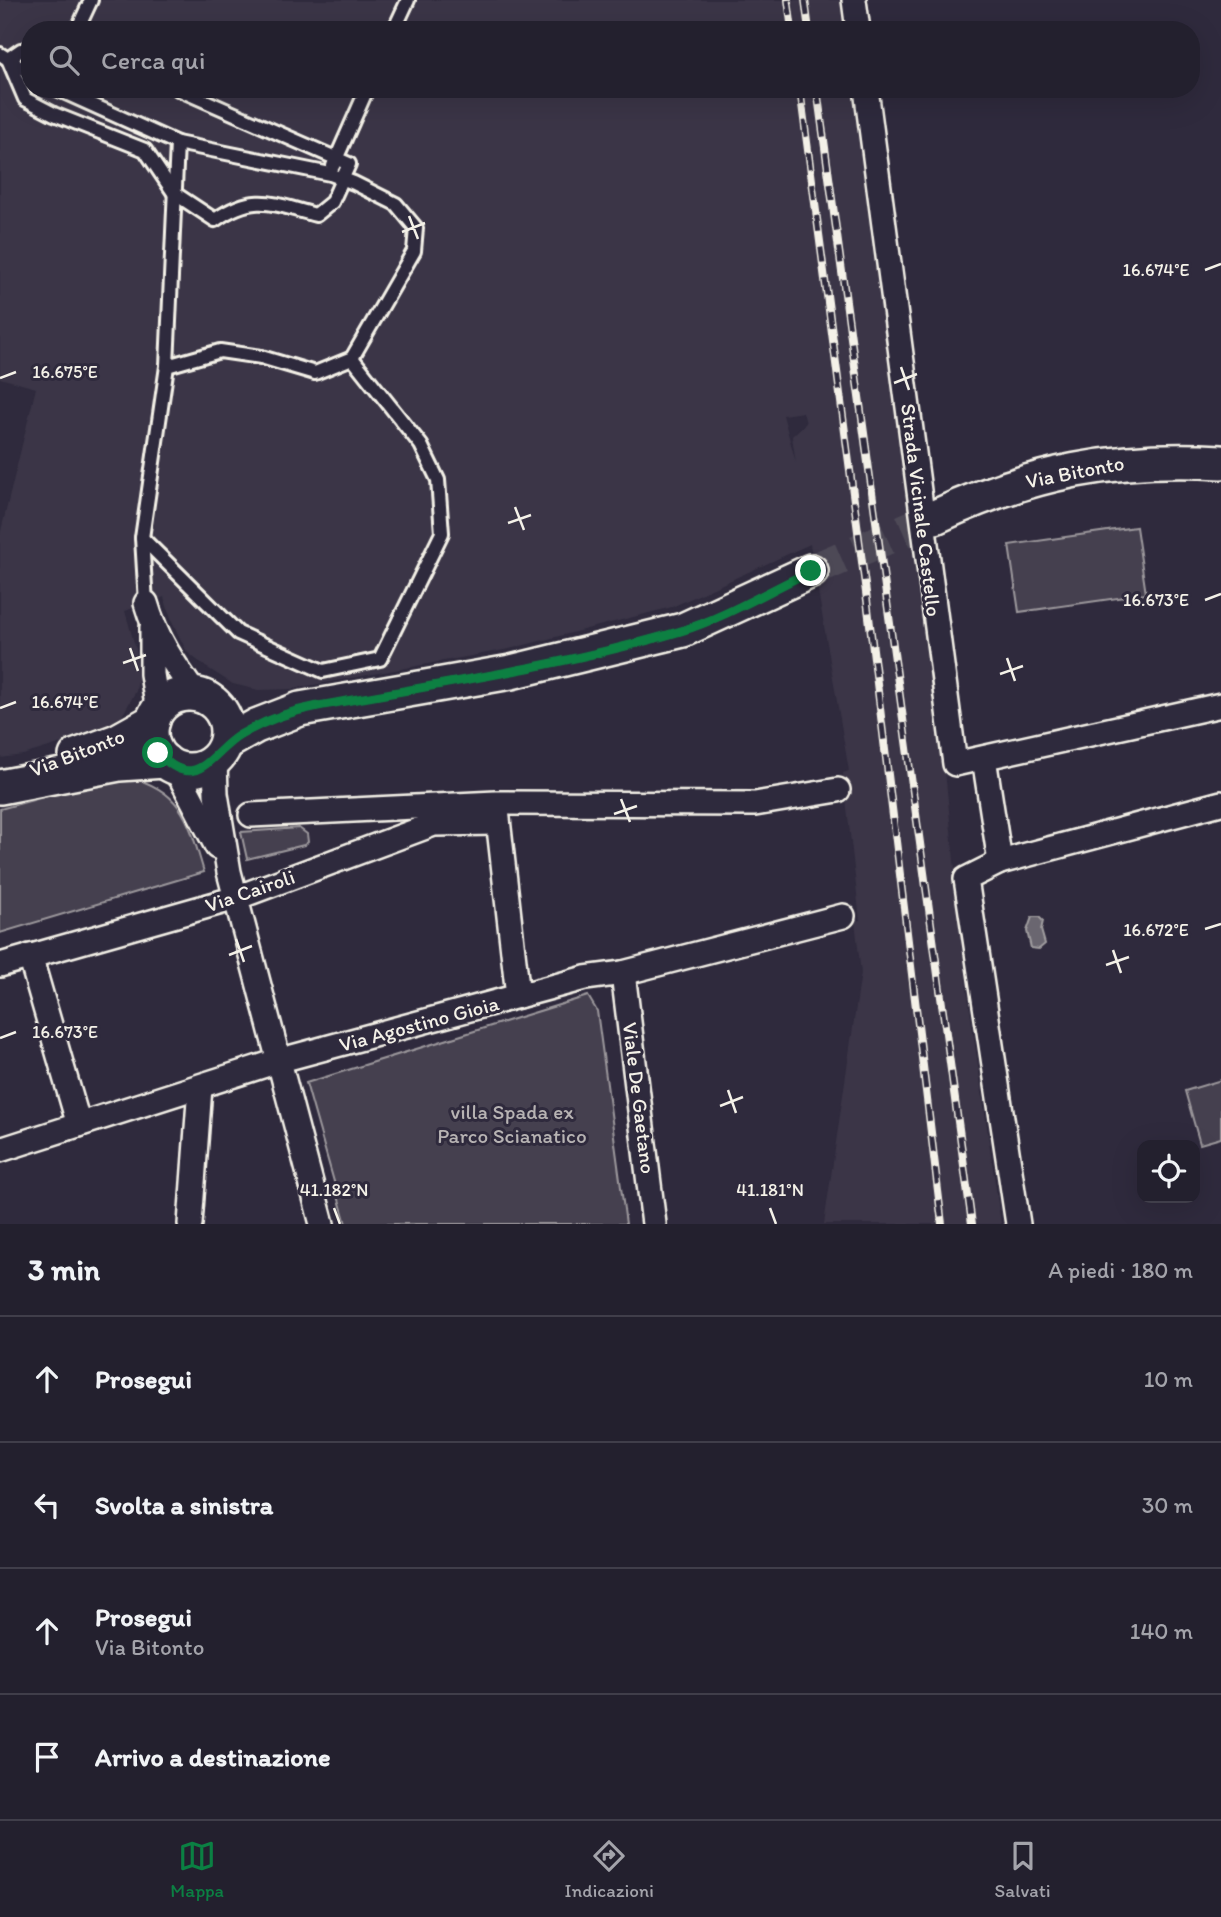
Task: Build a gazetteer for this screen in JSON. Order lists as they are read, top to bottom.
{
  "streets": {
    "main road": ["Via Bitonto"],
    "street": [
      "Strada Vicinale Castello",
      "Via Cairoli",
      "Via Agostino Gioia",
      "Viale De Gaetano"
    ]
  },
  "crossings": [
    ["Via Agostino Gioia", "Viale De Gaetano"]
  ],
  "parks": ["villa Spada ex Parco Scianatico"],
  "page": {
    "search": "Cerca qui",
    "heading": ["3 min", "A piedi · 180 m"],
    "list": [
      ["Prosegui", "10 m"],
      ["Svolta a sinistra", "30 m"],
      ["Prosegui", "Via Bitonto", "140 m"],
      "Arrivo a destinazione"
    ],
    "nav": ["Mappa", "Indicazioni", "Salvati"]
  },
  "coordinates": [
    "16.674°E",
    "16.675°E",
    "16.673°E",
    "16.672°E",
    "41.182°N",
    "41.181°N"
  ]
}
